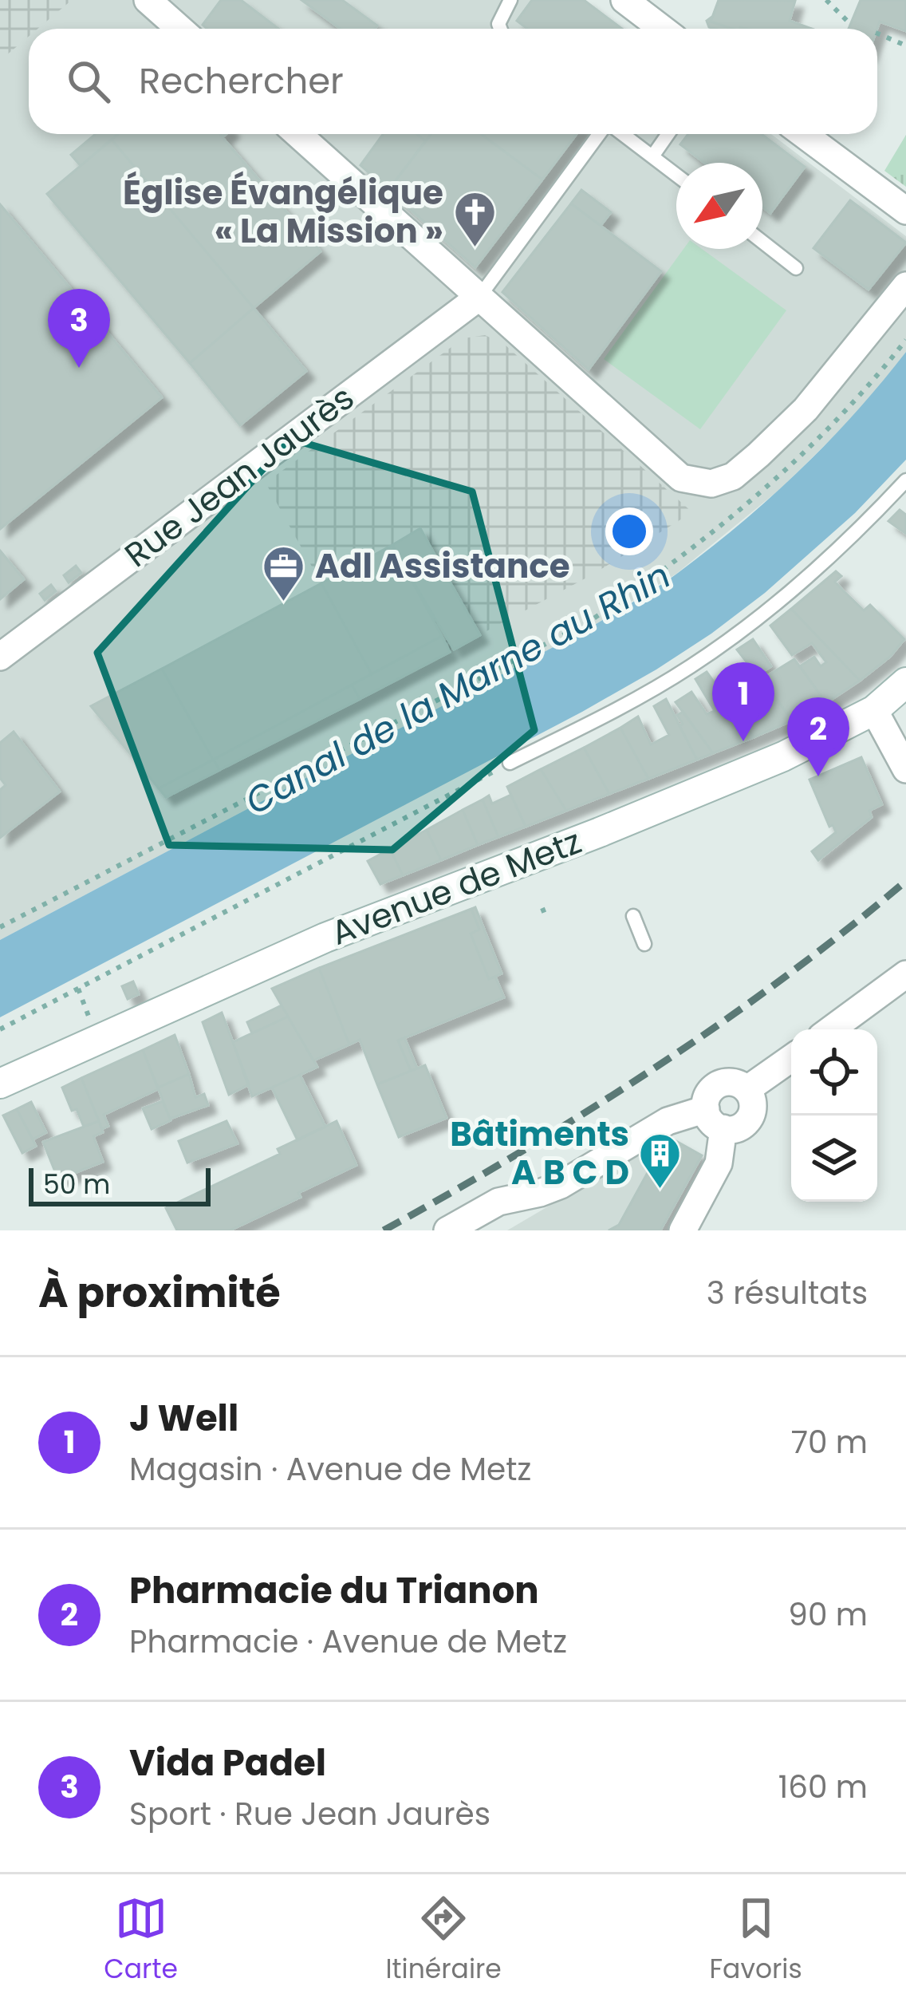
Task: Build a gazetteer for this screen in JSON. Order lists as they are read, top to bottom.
{
  "streets": {
    "main road": ["Avenue de Metz"],
    "street": ["Rue Jean Jaurès"]
  },
  "water": ["Canal de la Marne au Rhin"],
  "places": {
    "church": ["Église Évangélique « La Mission »"],
    "office": ["Adl Assistance"],
    "building": ["Bâtiments A B C D"]
  },
  "scale_bar": "50 m",
  "north": "bottom left",
  "page": {
    "search": "Rechercher",
    "pins": ["3", "1", "2"],
    "scale": "50 m",
    "heading": ["À proximité", "3 résultats"],
    "list": [
      {
        "mark": "1",
        "name": "J Well",
        "note": "Magasin · Avenue de Metz",
        "value": "70 m"
      },
      {
        "mark": "2",
        "name": "Pharmacie du Trianon",
        "note": "Pharmacie · Avenue de Metz",
        "value": "90 m"
      },
      {
        "mark": "3",
        "name": "Vida Padel",
        "note": "Sport · Rue Jean Jaurès",
        "value": "160 m"
      }
    ],
    "nav": ["Carte", "Itinéraire", "Favoris"]
  }
}
